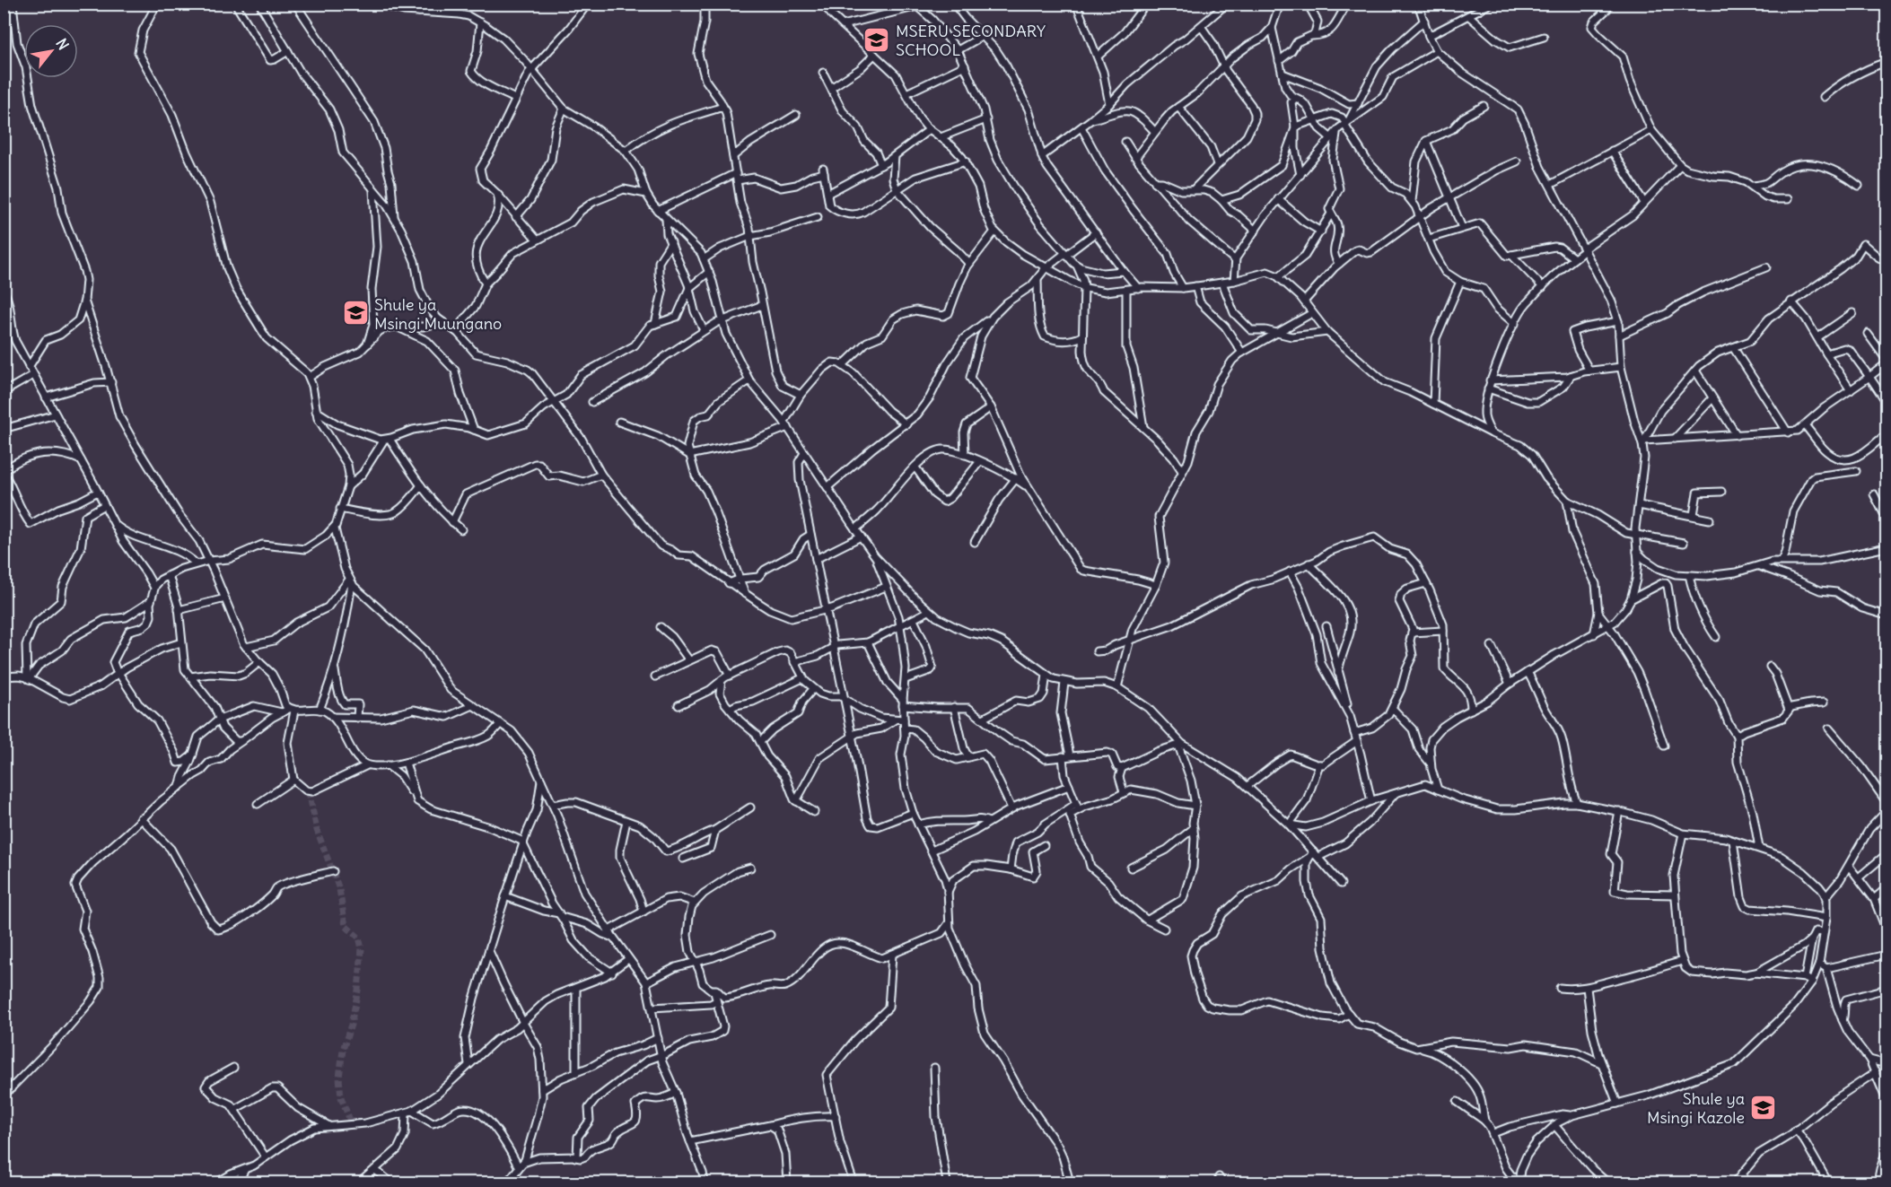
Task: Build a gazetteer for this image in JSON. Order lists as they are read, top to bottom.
{
  "places": {
    "school or university": ["MSERU SECONDARY SCHOOL", "Shule ya Msingi Muungano", "Shule ya Msingi Kazole"]
  },
  "north": "top right"
}
